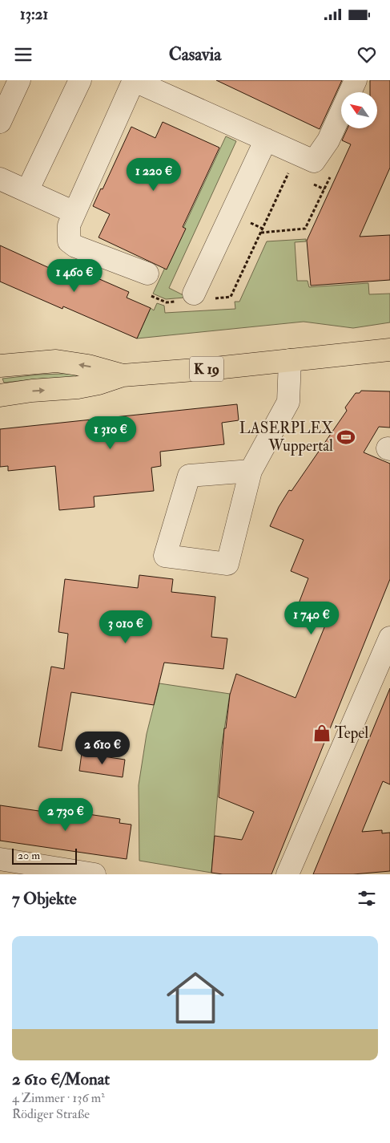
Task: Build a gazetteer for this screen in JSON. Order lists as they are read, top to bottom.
{
  "streets": {
    "main road": ["K 19"]
  },
  "places": {
    "sports": ["LASERPLEX Wuppertal"],
    "shop": ["Tepel"]
  },
  "scale_bar": "20 m",
  "north": "top left",
  "page": {
    "status": "13:21",
    "header": "Casavia",
    "price": [
      "1 220 €",
      "1 460 €",
      "1 310 €",
      "1 740 €",
      "3 010 €",
      "2 610 €",
      "2 730 €"
    ],
    "scale": "20 m",
    "heading": "7 Objekte",
    "list": [
      {
        "name": "2 610 €/Monat",
        "note": "4 Zimmer · 136 m² · Rödiger Straße"
      }
    ]
  }
}
